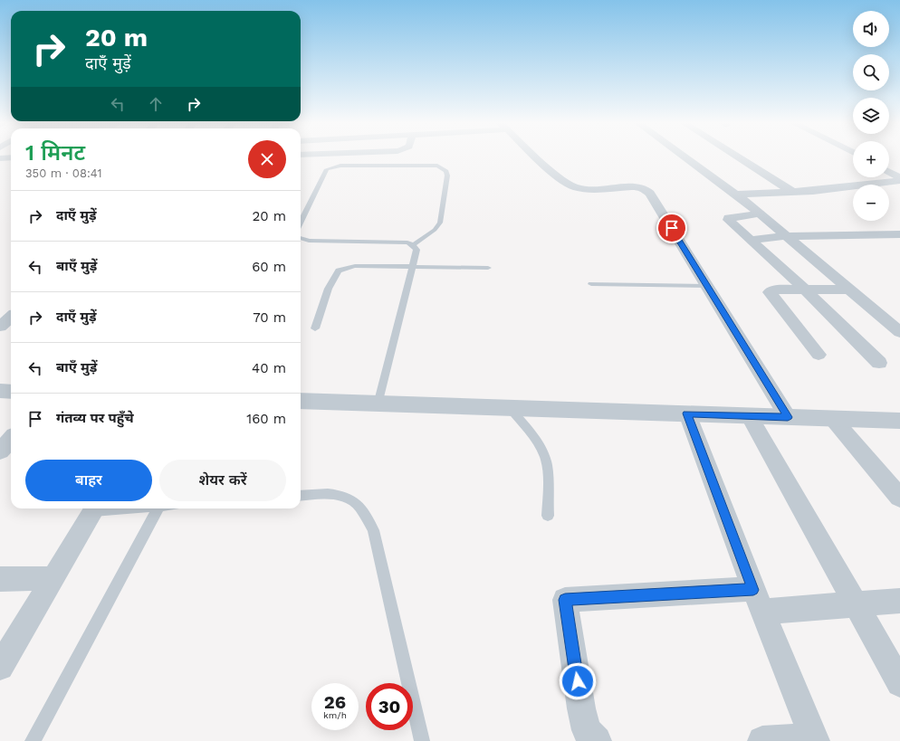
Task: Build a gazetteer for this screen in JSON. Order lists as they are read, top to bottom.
{
  "page": {
    "map_buttons": ["+", "−"],
    "turn": ["20 m", "दाएँ मुड़ें"],
    "heading": ["1 मिनट", "350 m · 08:41"],
    "list": [
      {
        "name": "दाएँ मुड़ें",
        "value": "20 m"
      },
      {
        "name": "बाएँ मुड़ें",
        "value": "60 m"
      },
      {
        "name": "दाएँ मुड़ें",
        "value": "70 m"
      },
      {
        "name": "बाएँ मुड़ें",
        "value": "40 m"
      },
      {
        "name": "गंतव्य पर पहुँचे",
        "value": "160 m"
      }
    ],
    "buttons": ["बाहर", "शेयर करें"],
    "speed": "26 km/h",
    "limit": "30"
  }
}
